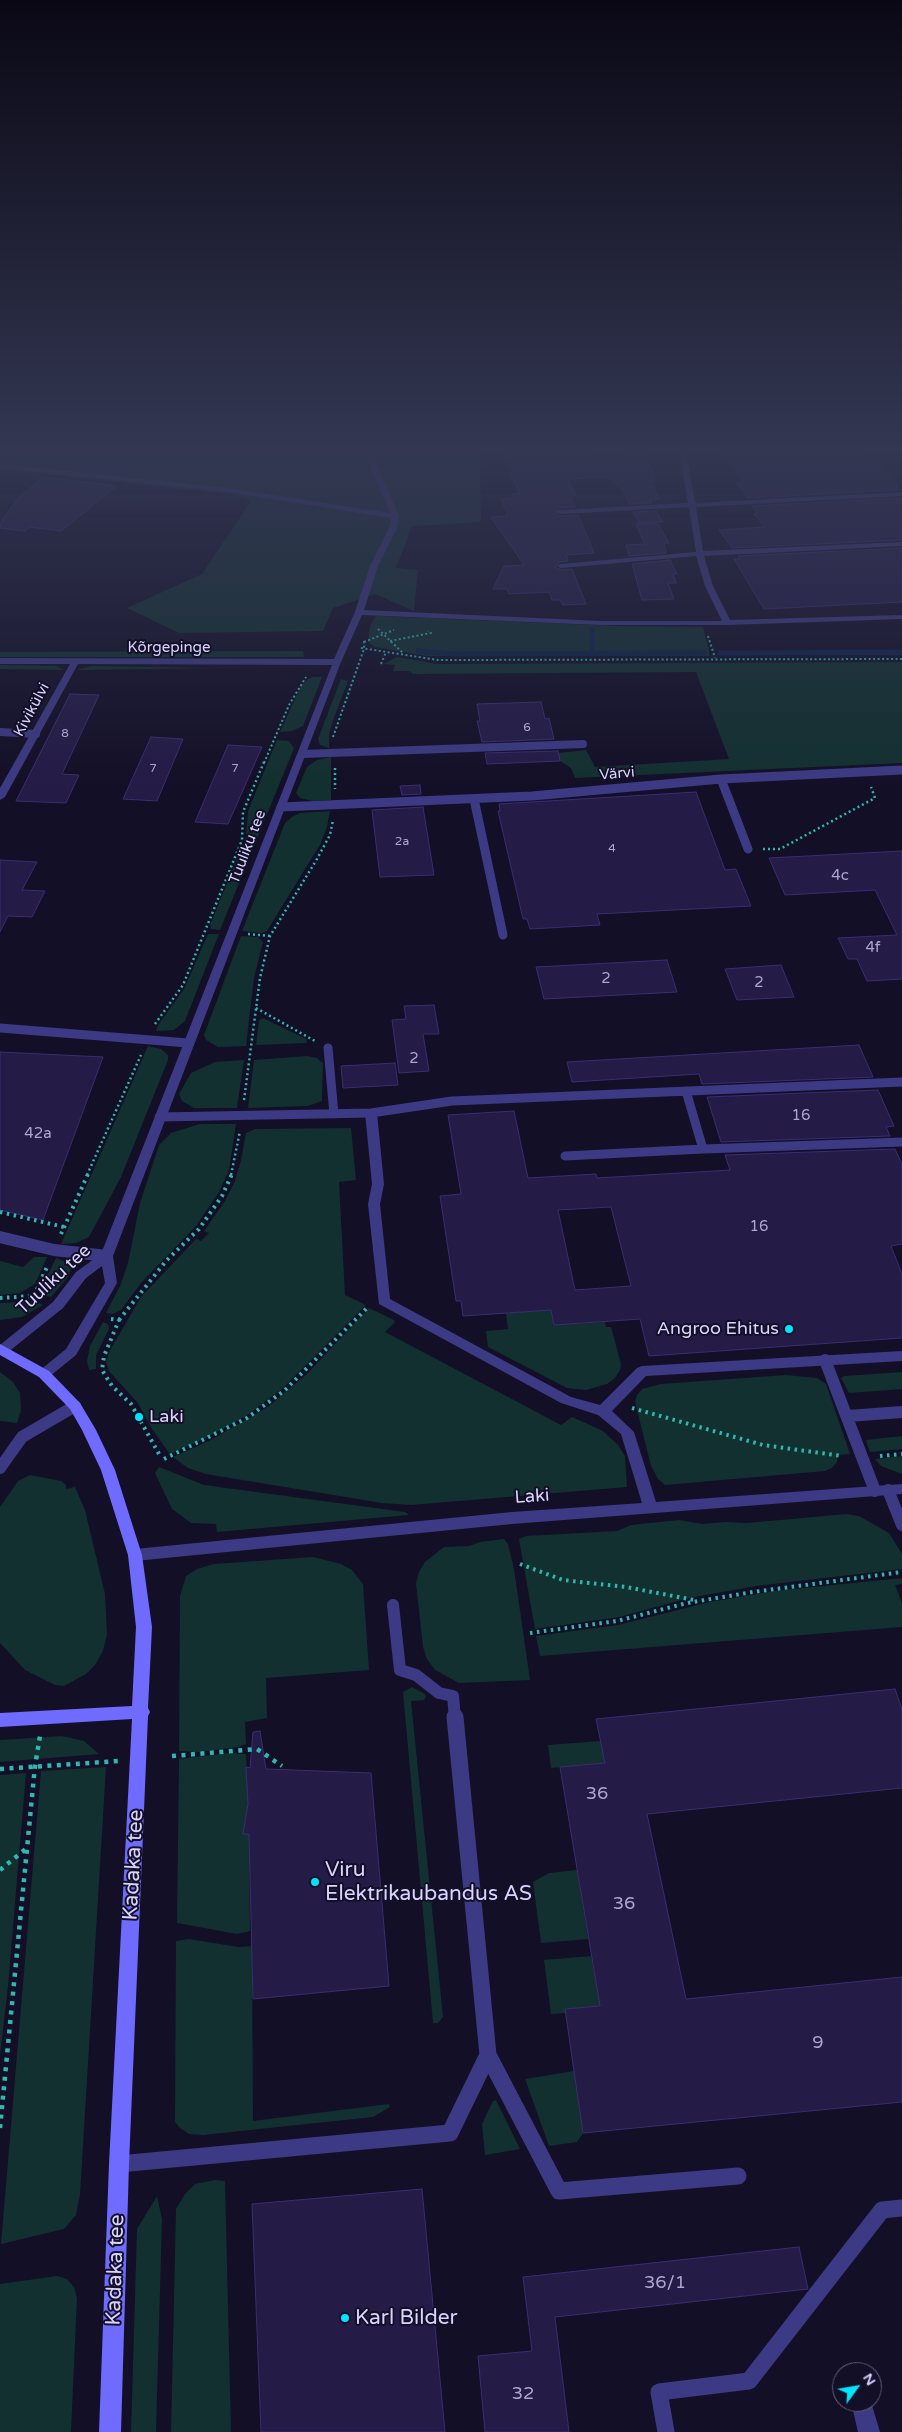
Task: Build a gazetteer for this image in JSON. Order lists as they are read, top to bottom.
{
  "streets": {
    "main road": ["Kadaka tee"],
    "street": [
      "Kõrgepinge",
      "Kivikülvi",
      "Tuuliku tee",
      "Laki"
    ],
    "lane": ["Värvi"]
  },
  "crossings": [
    ["Kõrgepinge", "Kivikülvi"],
    ["Kõrgepinge", "Tuuliku tee"],
    ["Värvi", "Tuuliku tee"],
    ["Tuuliku tee", "Kadaka tee"],
    ["Laki", "Kadaka tee"]
  ],
  "places": [
    "Angroo Ehitus",
    "Laki",
    "Viru Elektrikaubandus AS",
    "Karl Bilder"
  ],
  "house_numbers": [
    "6",
    "8",
    "7",
    "7",
    "2a",
    "4",
    "4c",
    "4f",
    "2",
    "2",
    "2",
    "16",
    "42a",
    "16",
    "36",
    "36",
    "9",
    "36/1",
    "32"
  ],
  "north": "top right"
}
